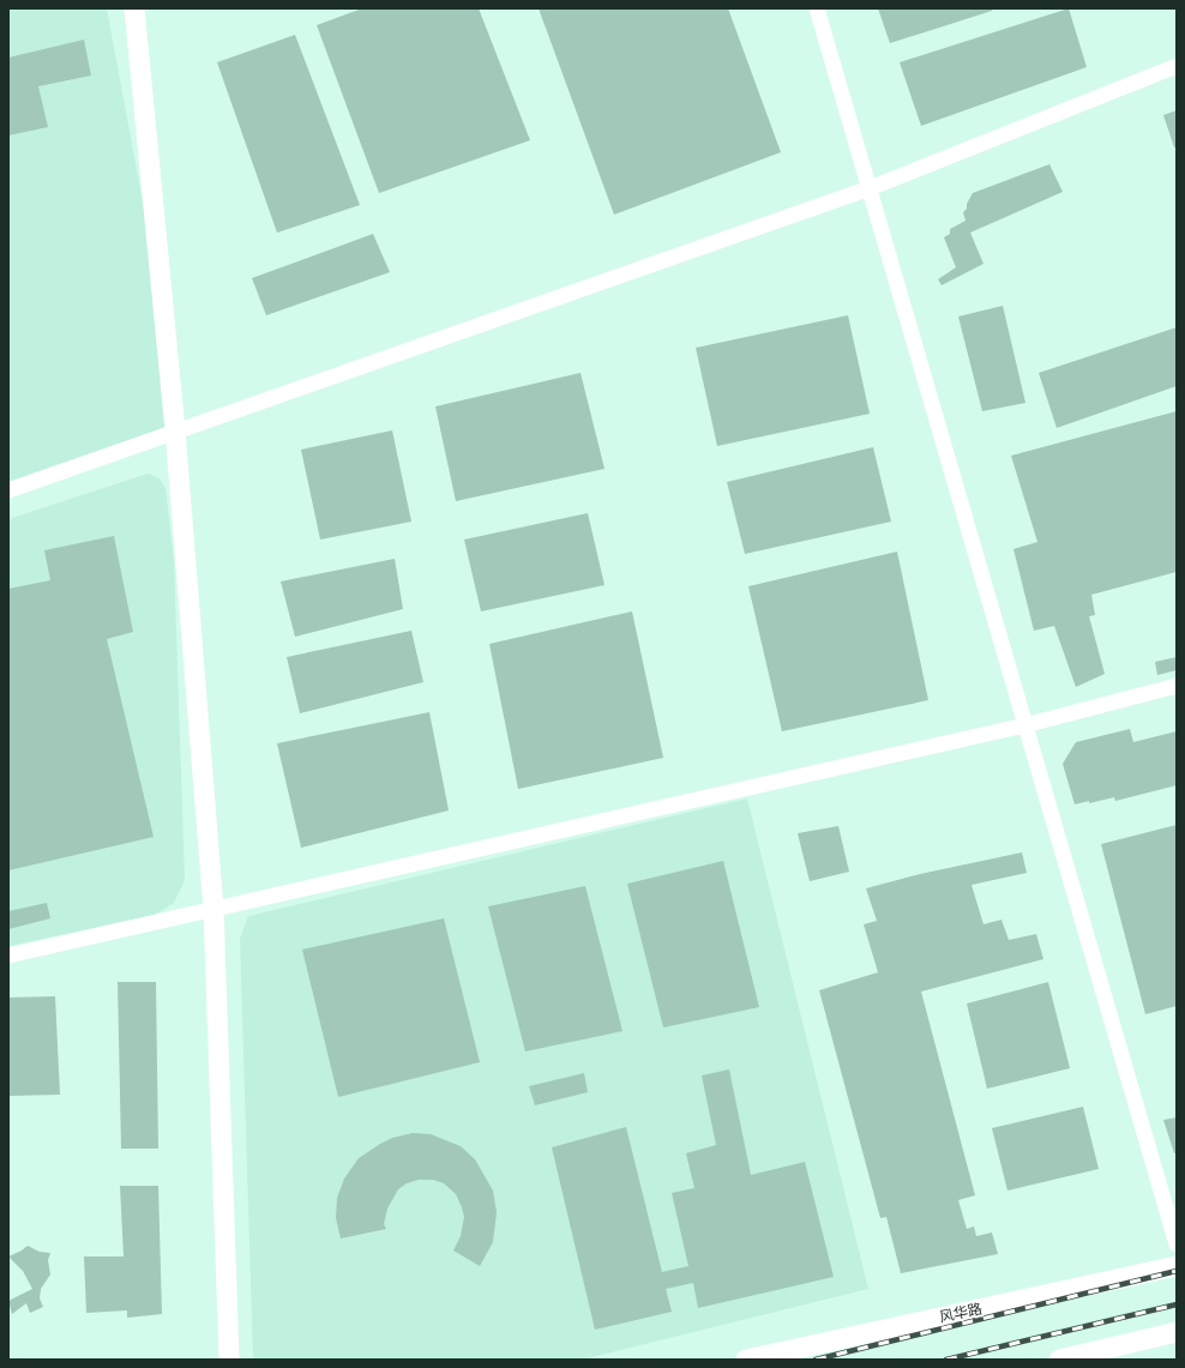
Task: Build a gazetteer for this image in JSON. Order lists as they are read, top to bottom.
{
  "streets": {
    "main road": ["风华路"]
  }
}
